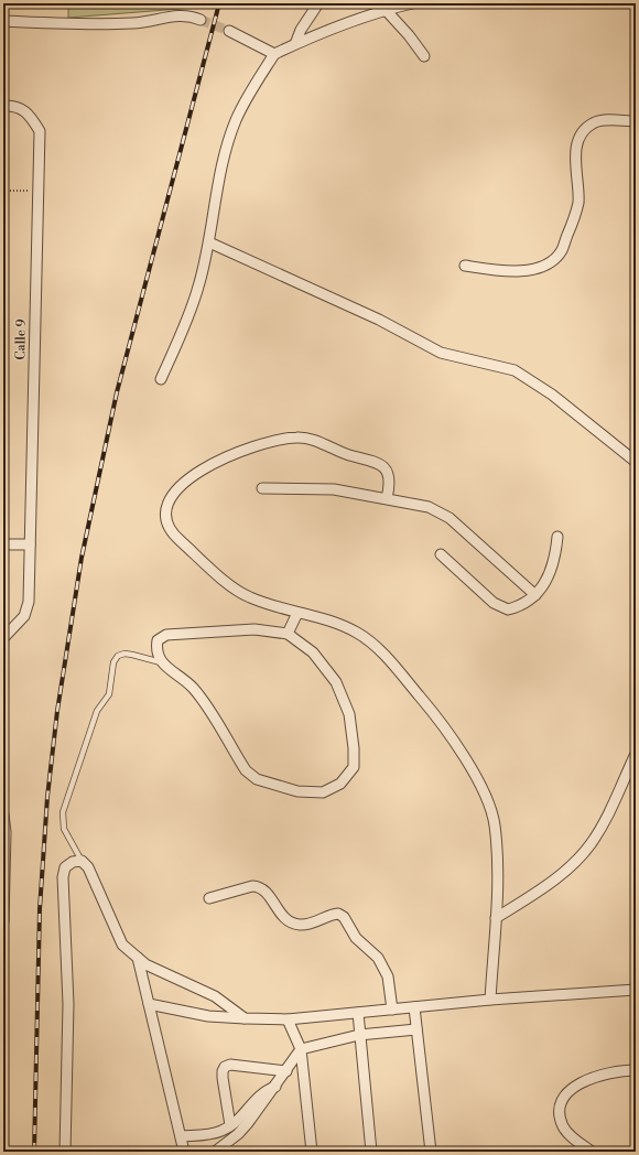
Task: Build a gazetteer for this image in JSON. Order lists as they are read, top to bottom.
{
  "streets": {
    "street": ["Calle 9"]
  }
}
